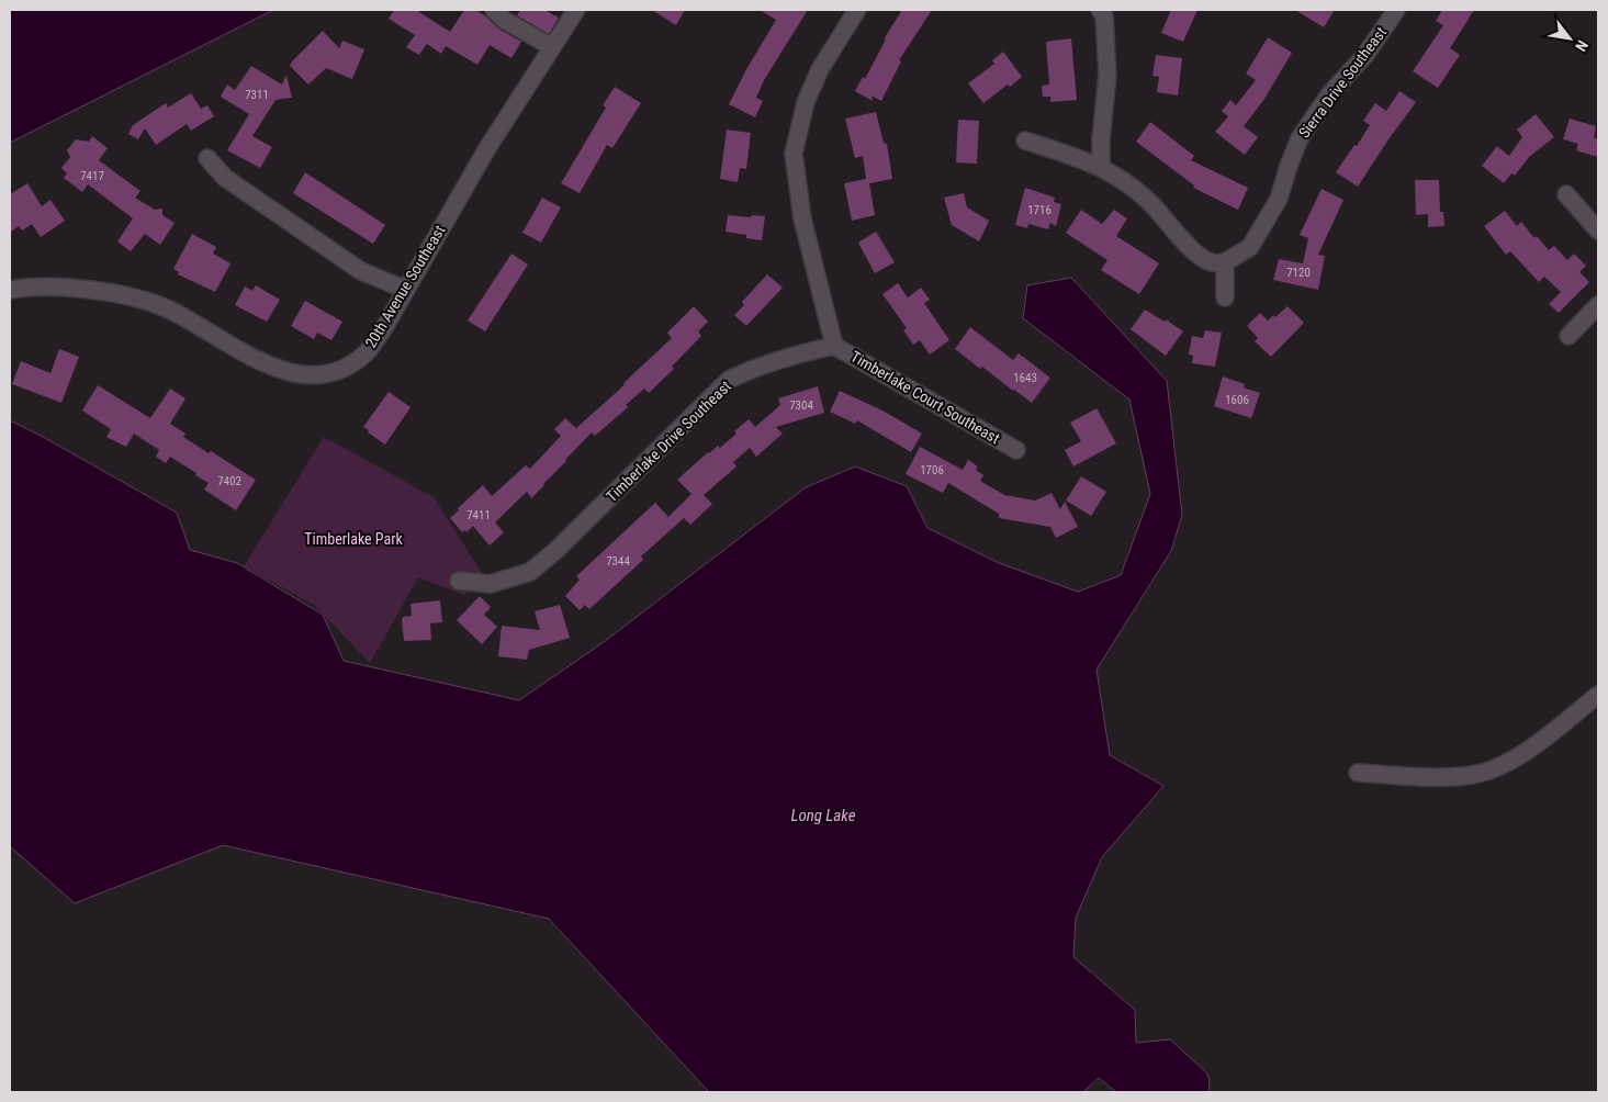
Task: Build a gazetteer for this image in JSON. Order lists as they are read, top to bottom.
{
  "streets": {
    "street": [
      "Sierra Drive Southeast",
      "20th Avenue Southeast",
      "Timberlake Court Southeast",
      "Timberlake Drive Southeast"
    ]
  },
  "crossings": [
    ["Timberlake Court Southeast", "Timberlake Drive Southeast"]
  ],
  "water": ["Long Lake"],
  "parks": ["Timberlake Park"],
  "house_numbers": [
    "7311",
    "7417",
    "1716",
    "7120",
    "1643",
    "1606",
    "7304",
    "1706",
    "7402",
    "7411",
    "7344"
  ],
  "north": "bottom right"
}
